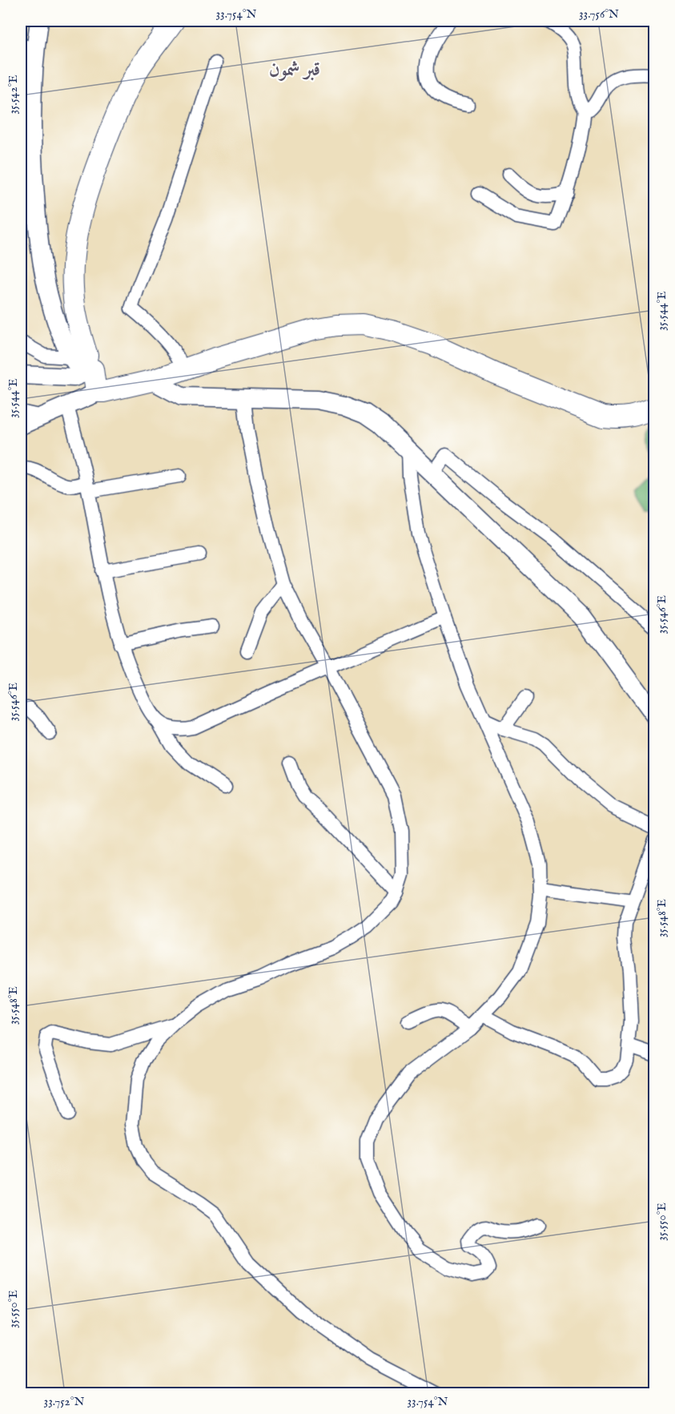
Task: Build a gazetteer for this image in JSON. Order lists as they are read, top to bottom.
{
  "districts": ["قبر شمون"],
  "coordinates": [
    "33.754°N",
    "33.756°N",
    "35.542°E",
    "35.544°E",
    "35.546°E",
    "35.548°E",
    "35.550°E",
    "33.752°N"
  ]
}
